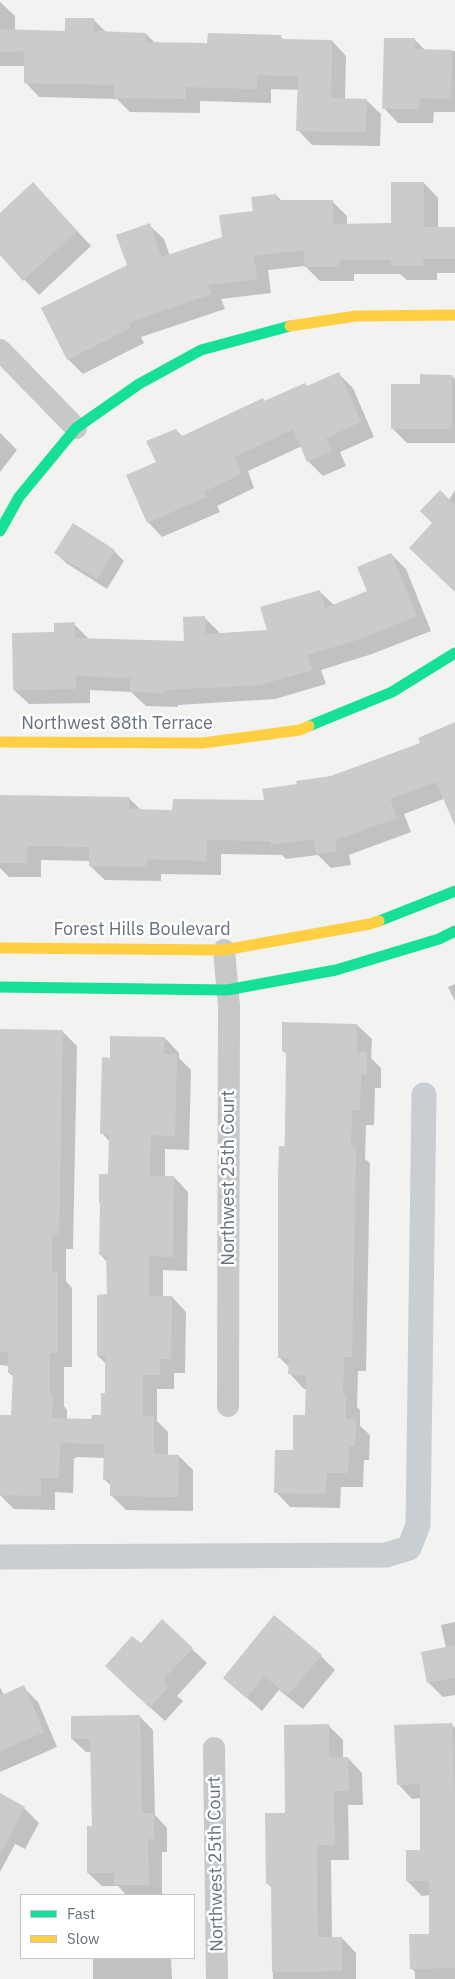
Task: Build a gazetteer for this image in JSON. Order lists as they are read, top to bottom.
{
  "streets": {
    "street": ["Northwest 88th Terrace", "Forest Hills Boulevard", "Northwest 25th Court"]
  },
  "crossings": [
    ["Forest Hills Boulevard", "Northwest 25th Court"]
  ],
  "legend": ["Fast", "Slow"]
}
